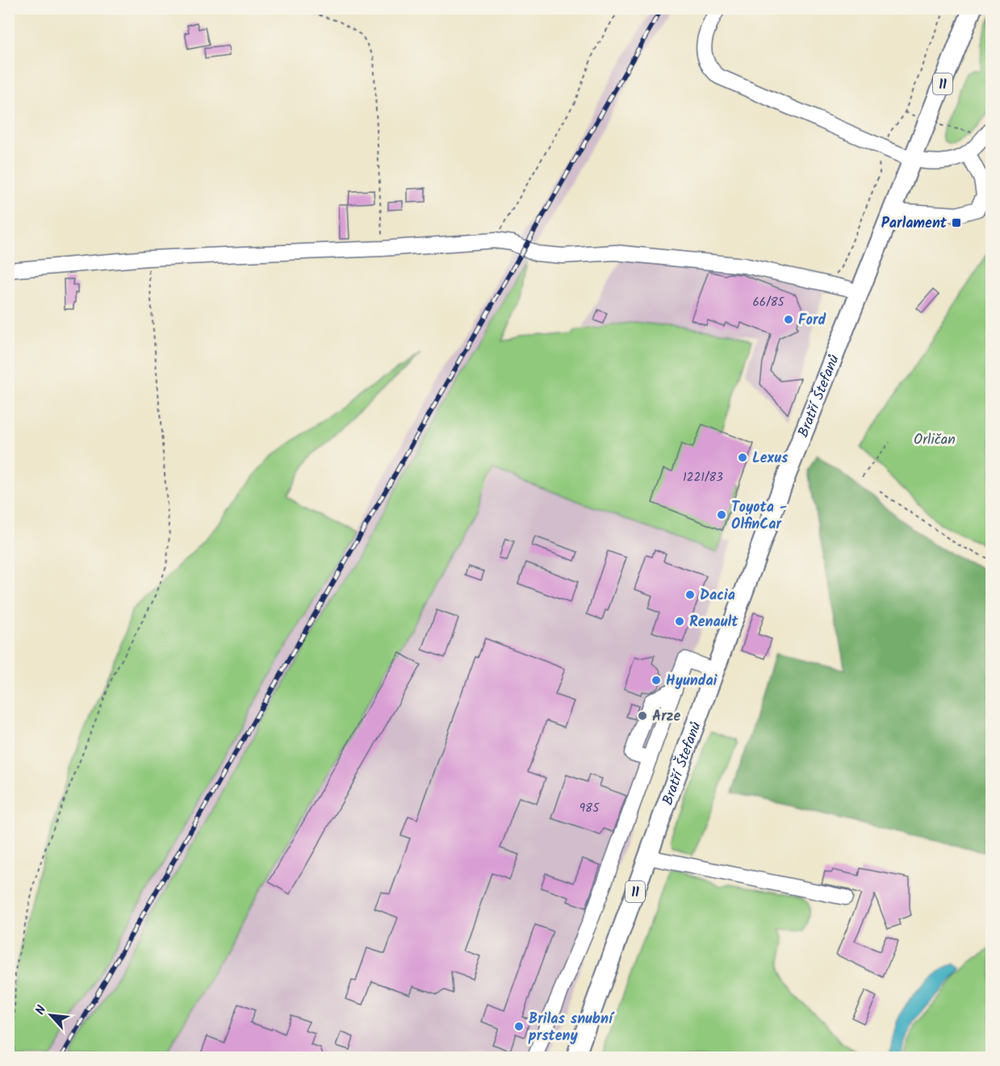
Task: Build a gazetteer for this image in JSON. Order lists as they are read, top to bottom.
{
  "streets": {
    "main road": ["11", "Bratří Štefanů"]
  },
  "crossings": [
    ["11", "Bratří Štefanů"]
  ],
  "parks": ["Orličan"],
  "places": {
    "transit": ["Parlament"],
    "other": [
      "Ford",
      "Lexus",
      "Toyota - OlfinCar",
      "Dacia",
      "Renault",
      "Hyundai",
      "Arze",
      "Brilas snubní prsteny"
    ]
  },
  "house_numbers": ["66/85", "1221/83", "985"],
  "north": "top left"
}
